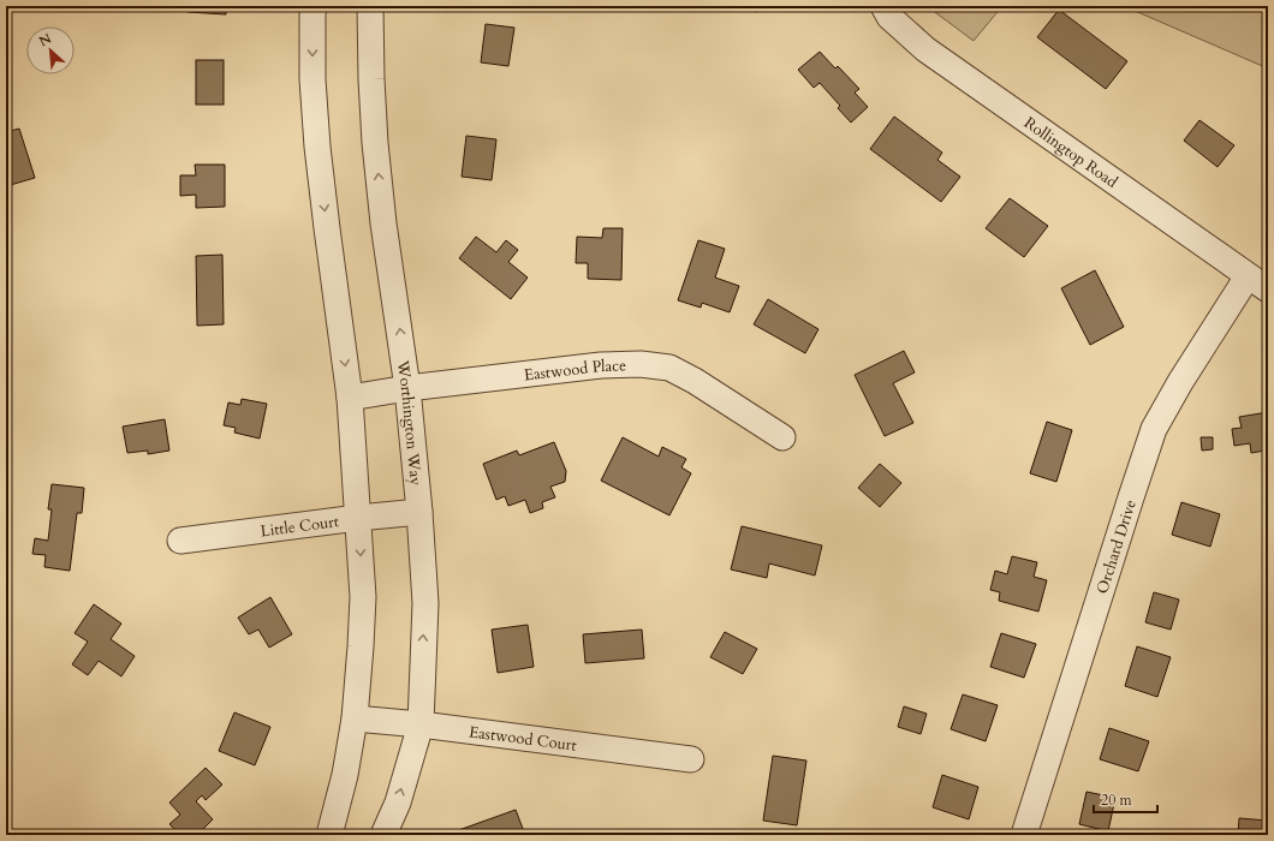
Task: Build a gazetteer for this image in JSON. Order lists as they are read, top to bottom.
{
  "streets": {
    "street": [
      "Rollingtop Road",
      "Eastwood Place",
      "Worthington Way",
      "Little Court",
      "Orchard Drive",
      "Eastwood Court"
    ]
  },
  "crossings": [
    ["Rollingtop Road", "Orchard Drive"],
    ["Eastwood Place", "Worthington Way"],
    ["Worthington Way", "Little Court"],
    ["Worthington Way", "Eastwood Court"]
  ],
  "scale_bar": "20 m",
  "north": "top left"
}
